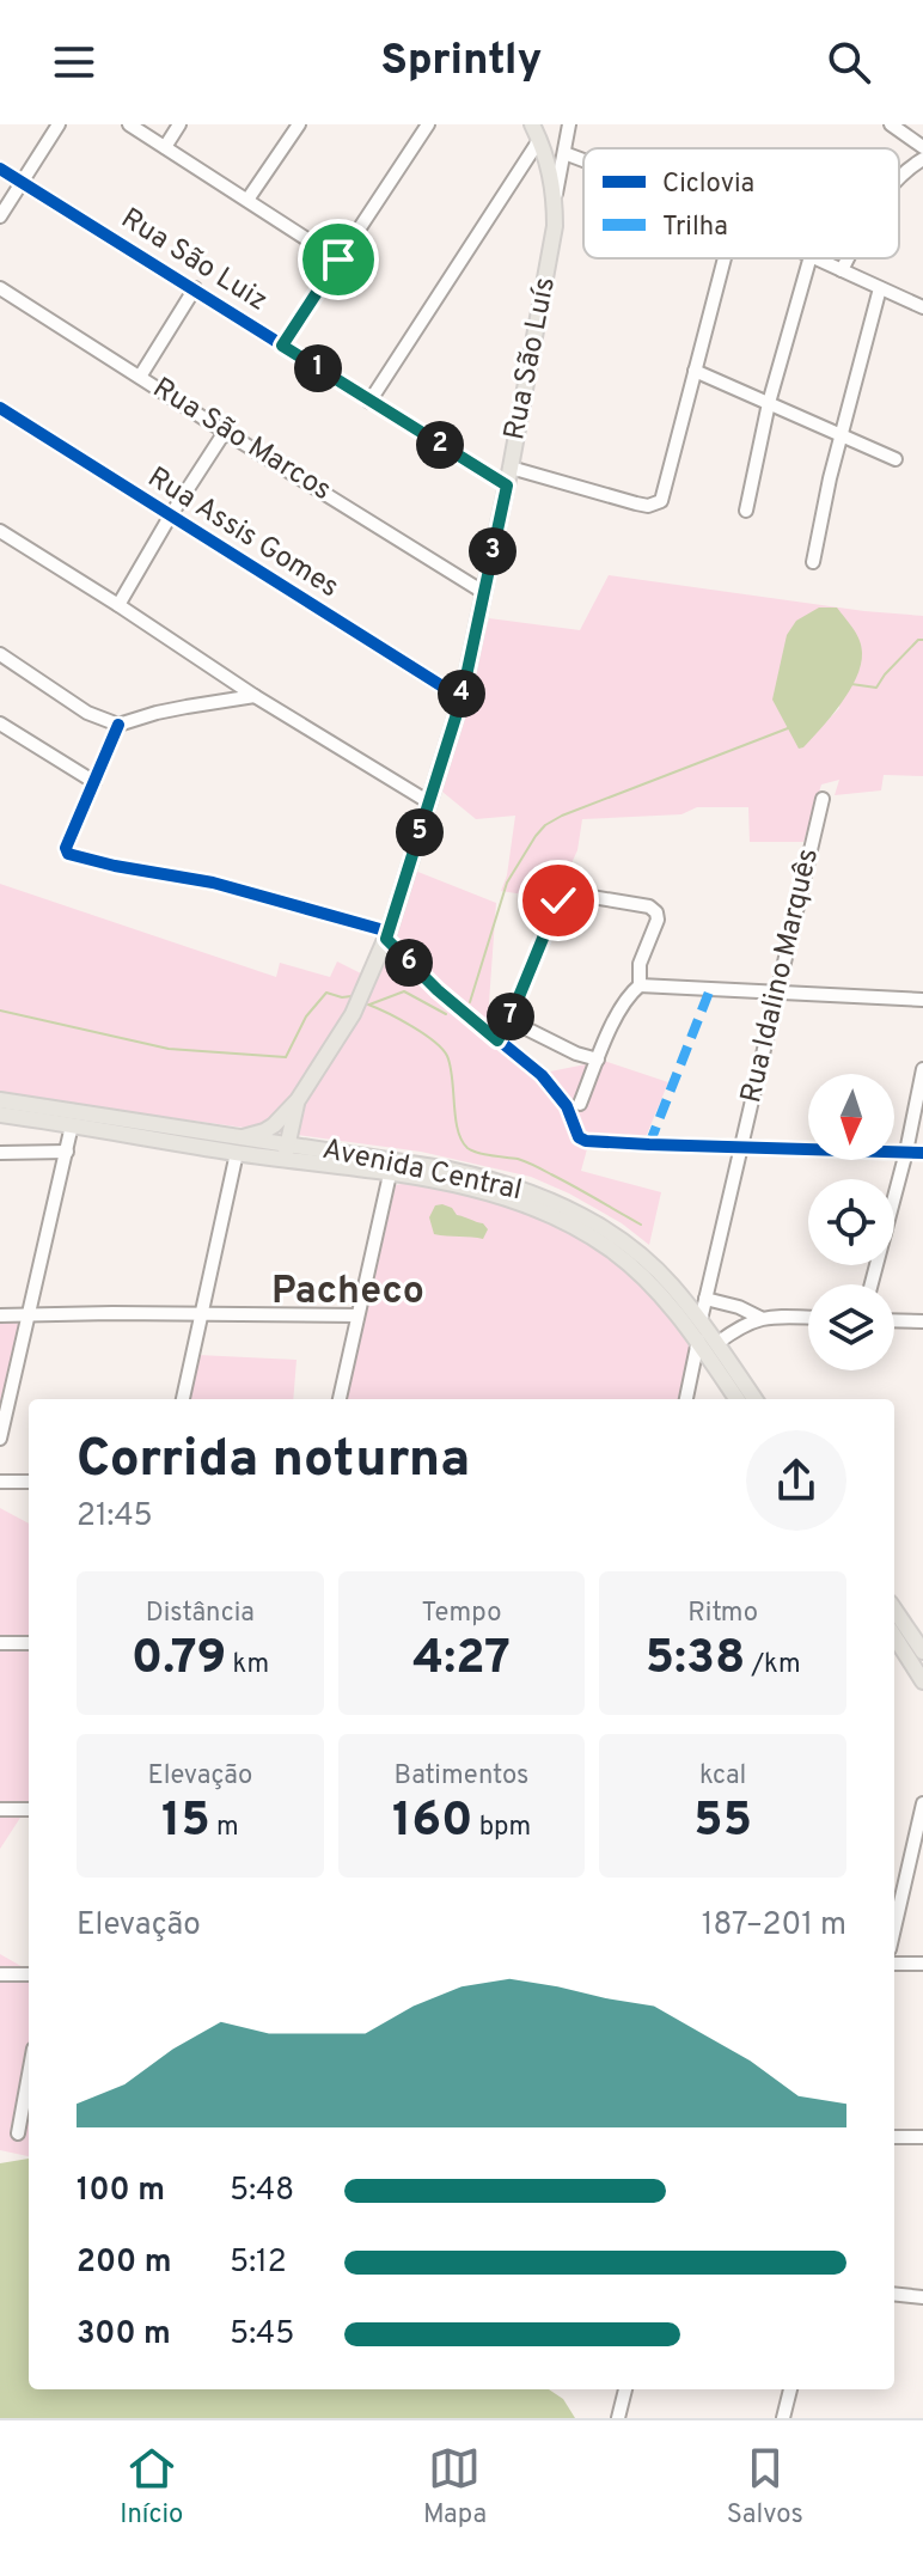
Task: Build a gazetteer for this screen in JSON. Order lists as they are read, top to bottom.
{
  "streets": {
    "main road": ["Rua São Luís", "Avenida Central"],
    "street": [
      "Rua São Luiz",
      "Rua São Marcos",
      "Rua Assis Gomes",
      "Rua Idalino Marquês"
    ]
  },
  "crossings": [
    ["Rua São Luiz", "Rua São Luís"],
    ["Rua São Luís", "Rua São Marcos"],
    ["Rua São Luís", "Rua Assis Gomes"],
    ["Rua Idalino Marquês", "Avenida Central"]
  ],
  "districts": ["Pacheco"],
  "legend": ["Ciclovia", "Trilha"],
  "north": "bottom",
  "page": {
    "header": "Sprintly",
    "pins": [
      "1",
      "2",
      "3",
      "4",
      "5",
      "6",
      "7"
    ],
    "heading": ["Corrida noturna", "21:45"],
    "stats": [
      ["Distância", "0.79 km"],
      ["Tempo", "4:27"],
      ["Ritmo", "5:38 /km"],
      ["Elevação", "15 m"],
      ["Batimentos", "160 bpm"],
      ["kcal", "55"]
    ],
    "chart": ["Elevação", "187–201 m"],
    "list": [
      {
        "name": "100 m",
        "note": "5:48"
      },
      {
        "name": "200 m",
        "note": "5:12"
      },
      {
        "name": "300 m",
        "note": "5:45"
      }
    ],
    "tabs": ["Início", "Mapa", "Salvos"]
  }
}
